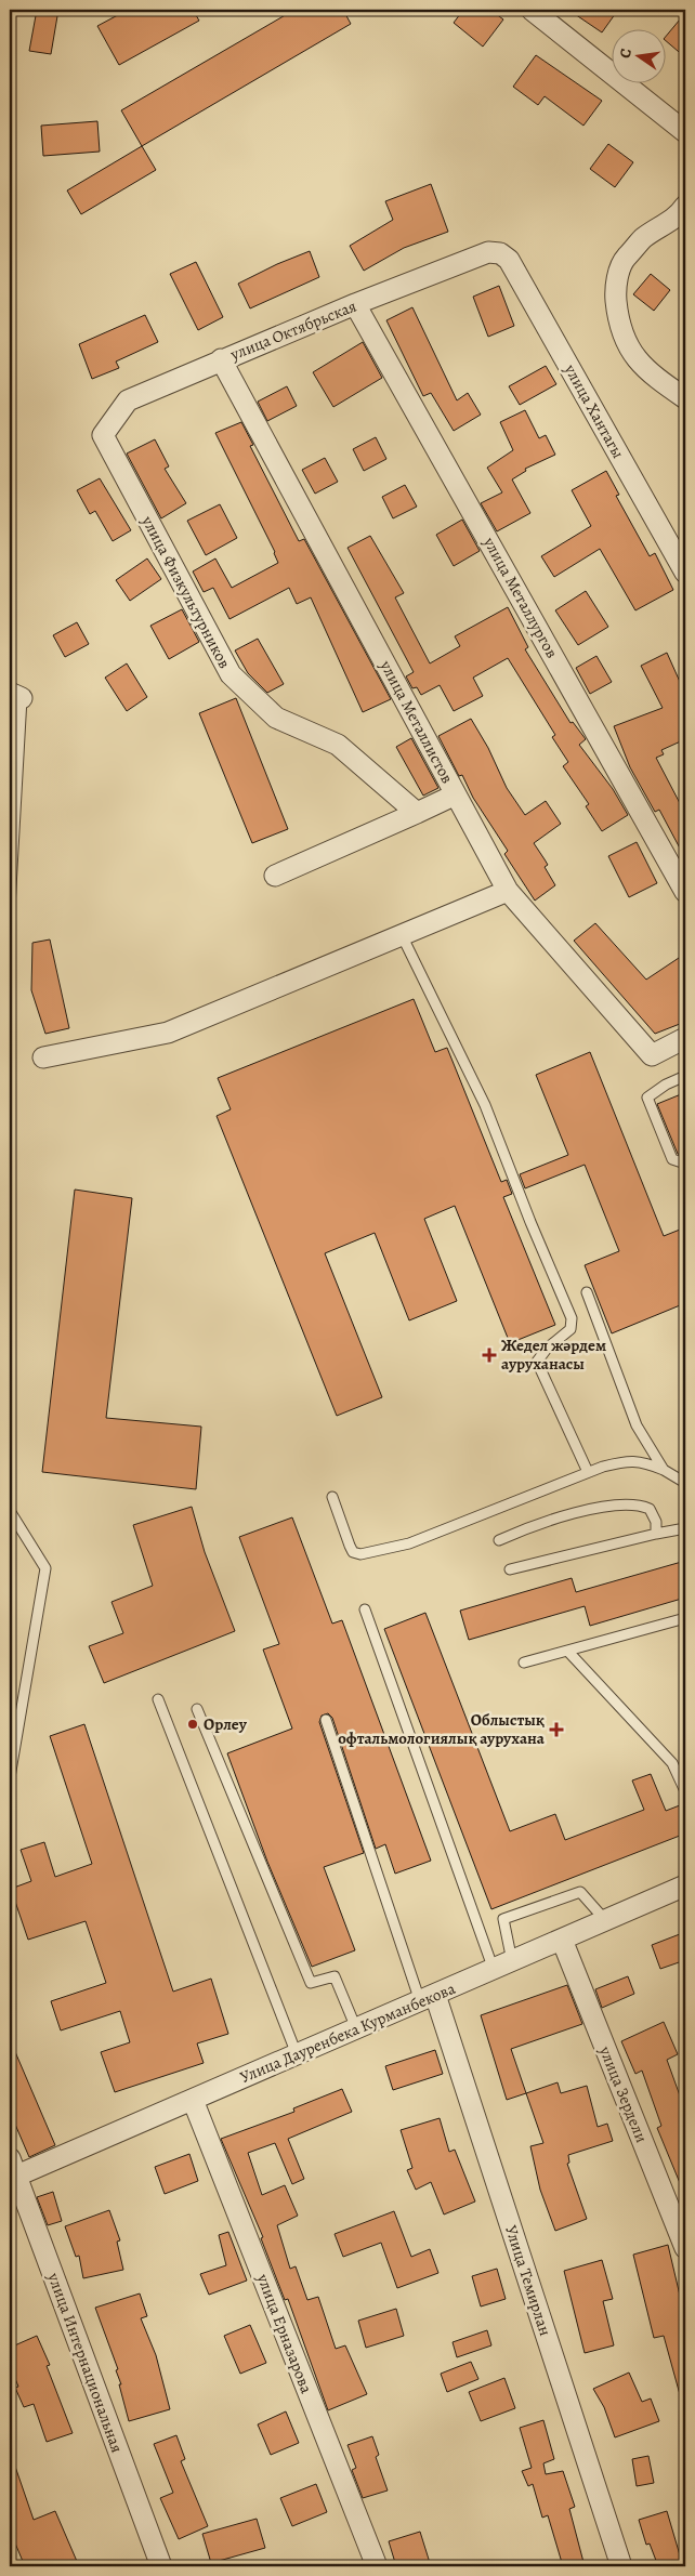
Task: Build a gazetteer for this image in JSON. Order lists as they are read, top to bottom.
{
  "streets": {
    "street": [
      "улица Октябрьская",
      "улица Хантагы",
      "улица Физкультурников",
      "улица Металлургов",
      "улица Металлистов",
      "Улица Дауренбека Курманбекова",
      "улица Зердели",
      "Улица Темирлан",
      "улица Ерназарова",
      "улица Интернациональная"
    ]
  },
  "crossings": [
    ["улица Октябрьская", "улица Хантагы"],
    ["улица Октябрьская", "улица Физкультурников"],
    ["улица Октябрьская", "улица Металлургов"],
    ["улица Октябрьская", "улица Металлистов"],
    ["Улица Дауренбека Курманбекова", "улица Зердели"],
    ["Улица Дауренбека Курманбекова", "Улица Темирлан"],
    ["Улица Дауренбека Курманбекова", "улица Ерназарова"],
    ["Улица Дауренбека Курманбекова", "улица Интернациональная"]
  ],
  "places": {
    "health": ["Жедел жәрдем ауруханасы", "Облыстық офтальмологиялық аурухана"],
    "other": ["Орлеу"]
  },
  "north": "left"
}
